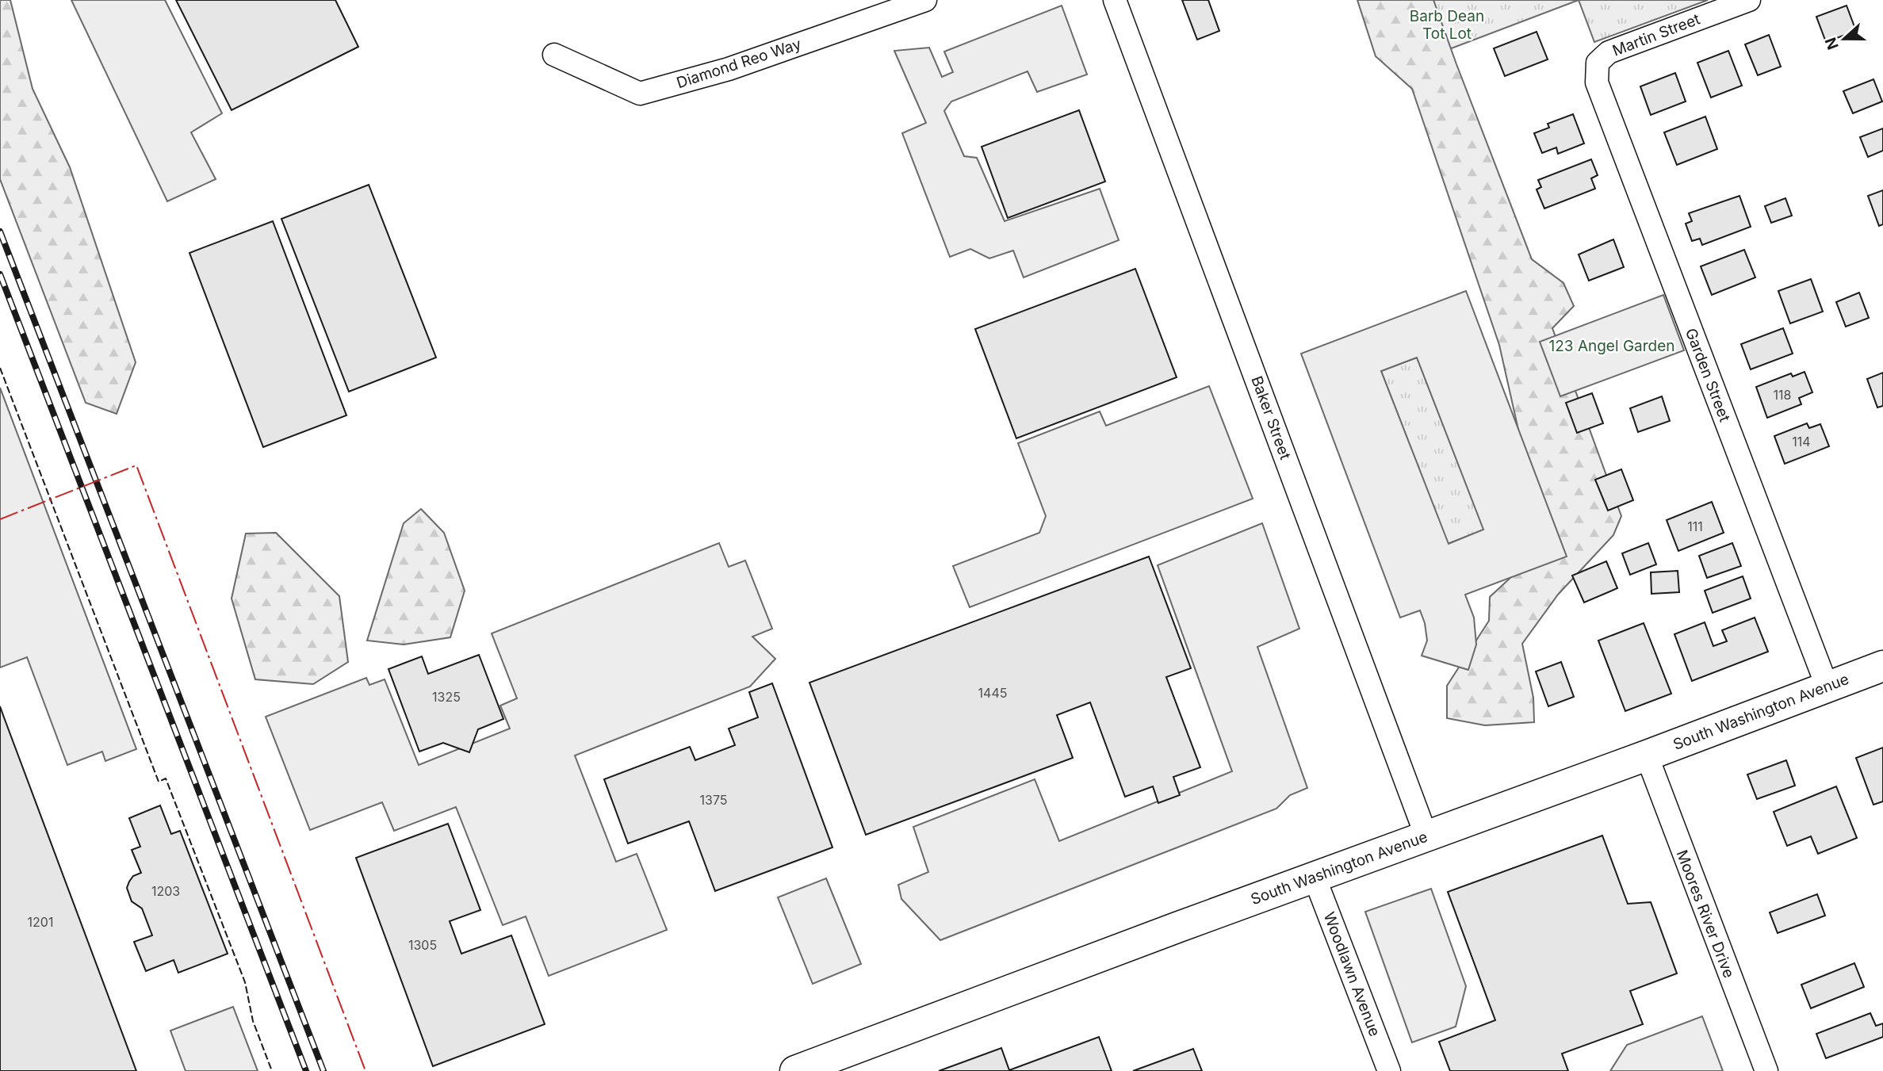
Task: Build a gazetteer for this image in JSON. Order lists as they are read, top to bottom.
{
  "streets": {
    "street": [
      "Martin Street",
      "Diamond Reo Way",
      "Garden Street",
      "Baker Street",
      "South Washington Avenue",
      "Moores River Drive",
      "Woodlawn Avenue"
    ]
  },
  "crossings": [
    ["Martin Street", "Garden Street"],
    ["Garden Street", "South Washington Avenue"],
    ["Baker Street", "South Washington Avenue"],
    ["South Washington Avenue", "Moores River Drive"],
    ["South Washington Avenue", "Woodlawn Avenue"]
  ],
  "parks": ["Barb Dean Tot Lot", "123 Angel Garden"],
  "house_numbers": [
    "118",
    "114",
    "111",
    "1445",
    "1325",
    "1375",
    "1203",
    "1201",
    "1305"
  ],
  "north": "left"
}
